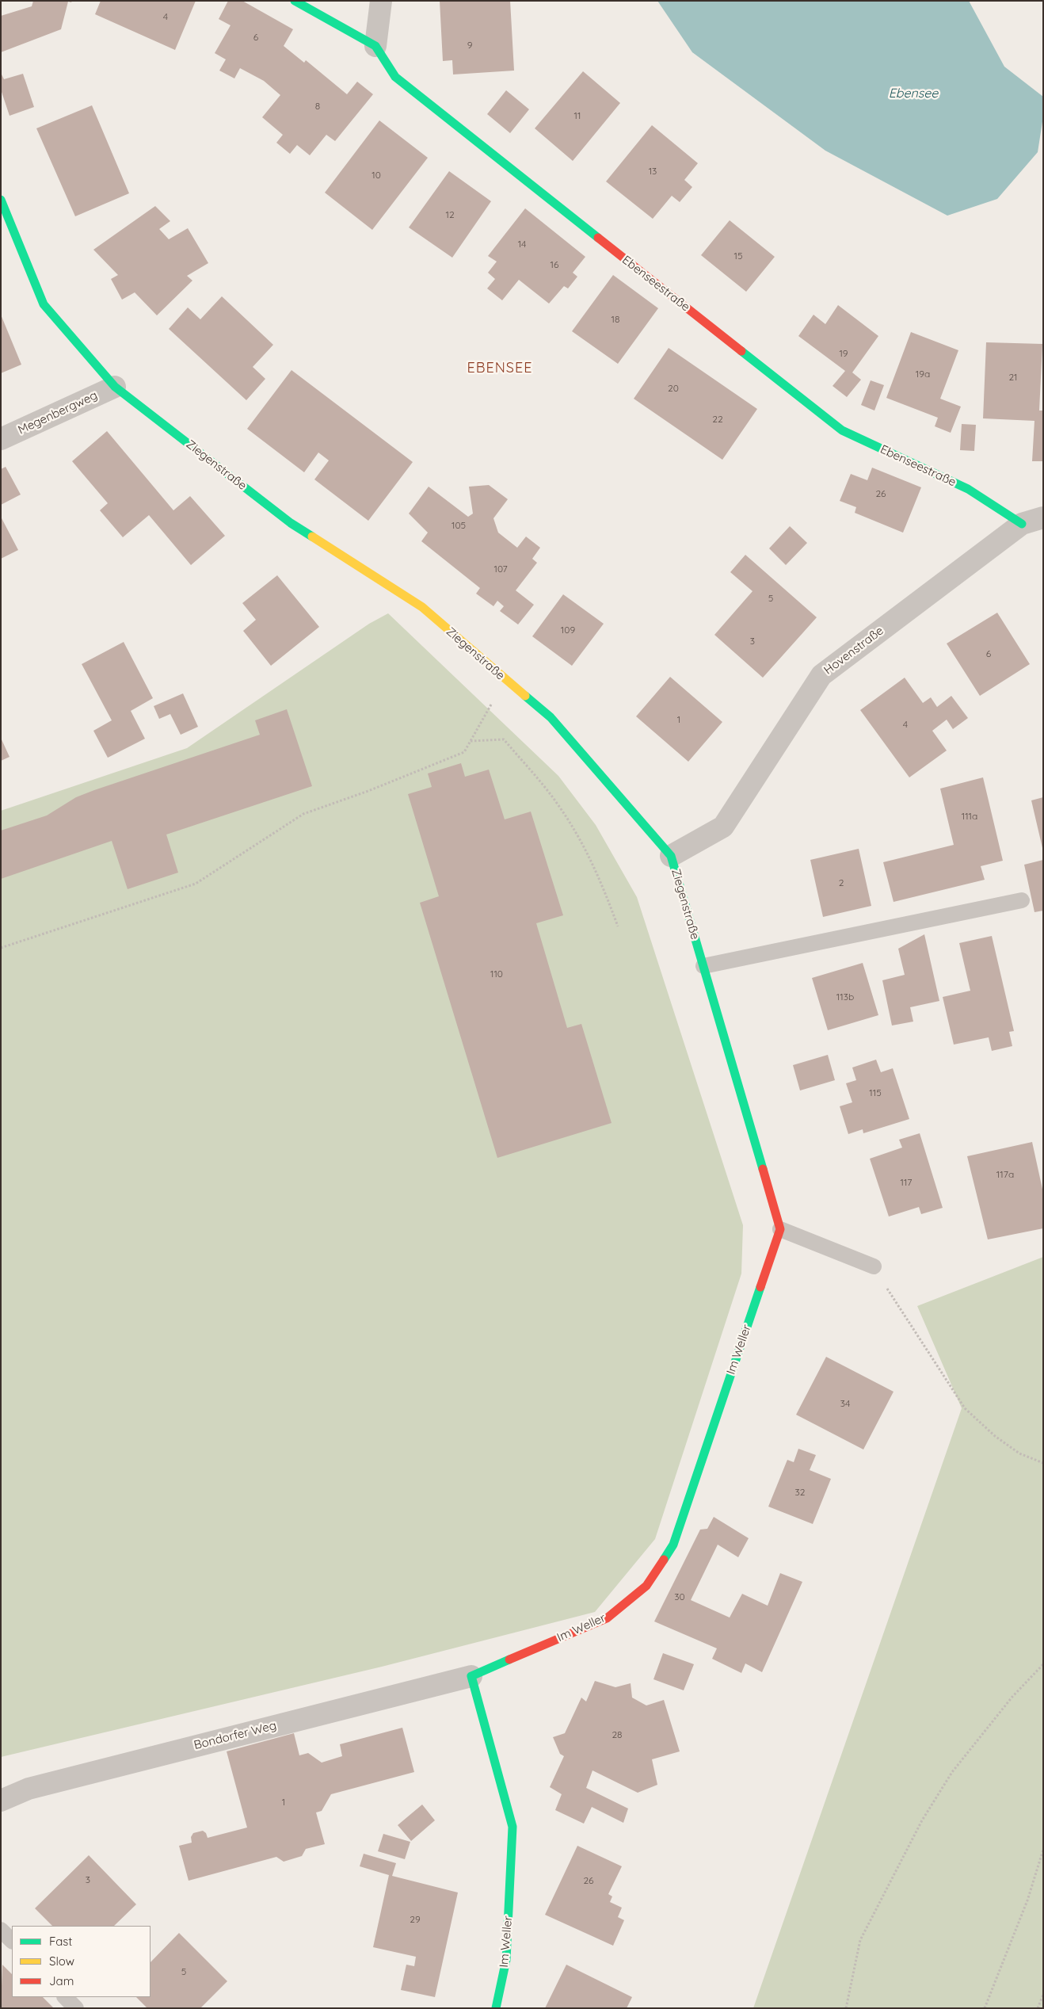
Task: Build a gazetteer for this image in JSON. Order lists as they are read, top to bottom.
{
  "streets": {
    "street": [
      "Ebenseestraße",
      "Megenbergweg",
      "Ziegenstraße",
      "Hovenstraße",
      "Im Weller",
      "Bondorfer Weg"
    ]
  },
  "crossings": [
    ["Ebenseestraße", "Hovenstraße"],
    ["Megenbergweg", "Ziegenstraße"],
    ["Ziegenstraße", "Hovenstraße"],
    ["Ziegenstraße", "Im Weller"],
    ["Im Weller", "Bondorfer Weg"]
  ],
  "districts": ["EBENSEE"],
  "water": ["Ebensee"],
  "house_numbers": [
    "4",
    "6",
    "9",
    "8",
    "11",
    "13",
    "10",
    "12",
    "14",
    "15",
    "16",
    "18",
    "19",
    "19a",
    "21",
    "20",
    "22",
    "26",
    "105",
    "107",
    "5",
    "109",
    "3",
    "6",
    "1",
    "4",
    "111a",
    "2",
    "110",
    "113b",
    "115",
    "117a",
    "117",
    "34",
    "32",
    "30",
    "28",
    "1",
    "3",
    "26",
    "29",
    "5"
  ],
  "legend": ["Fast", "Slow", "Jam"]
}
